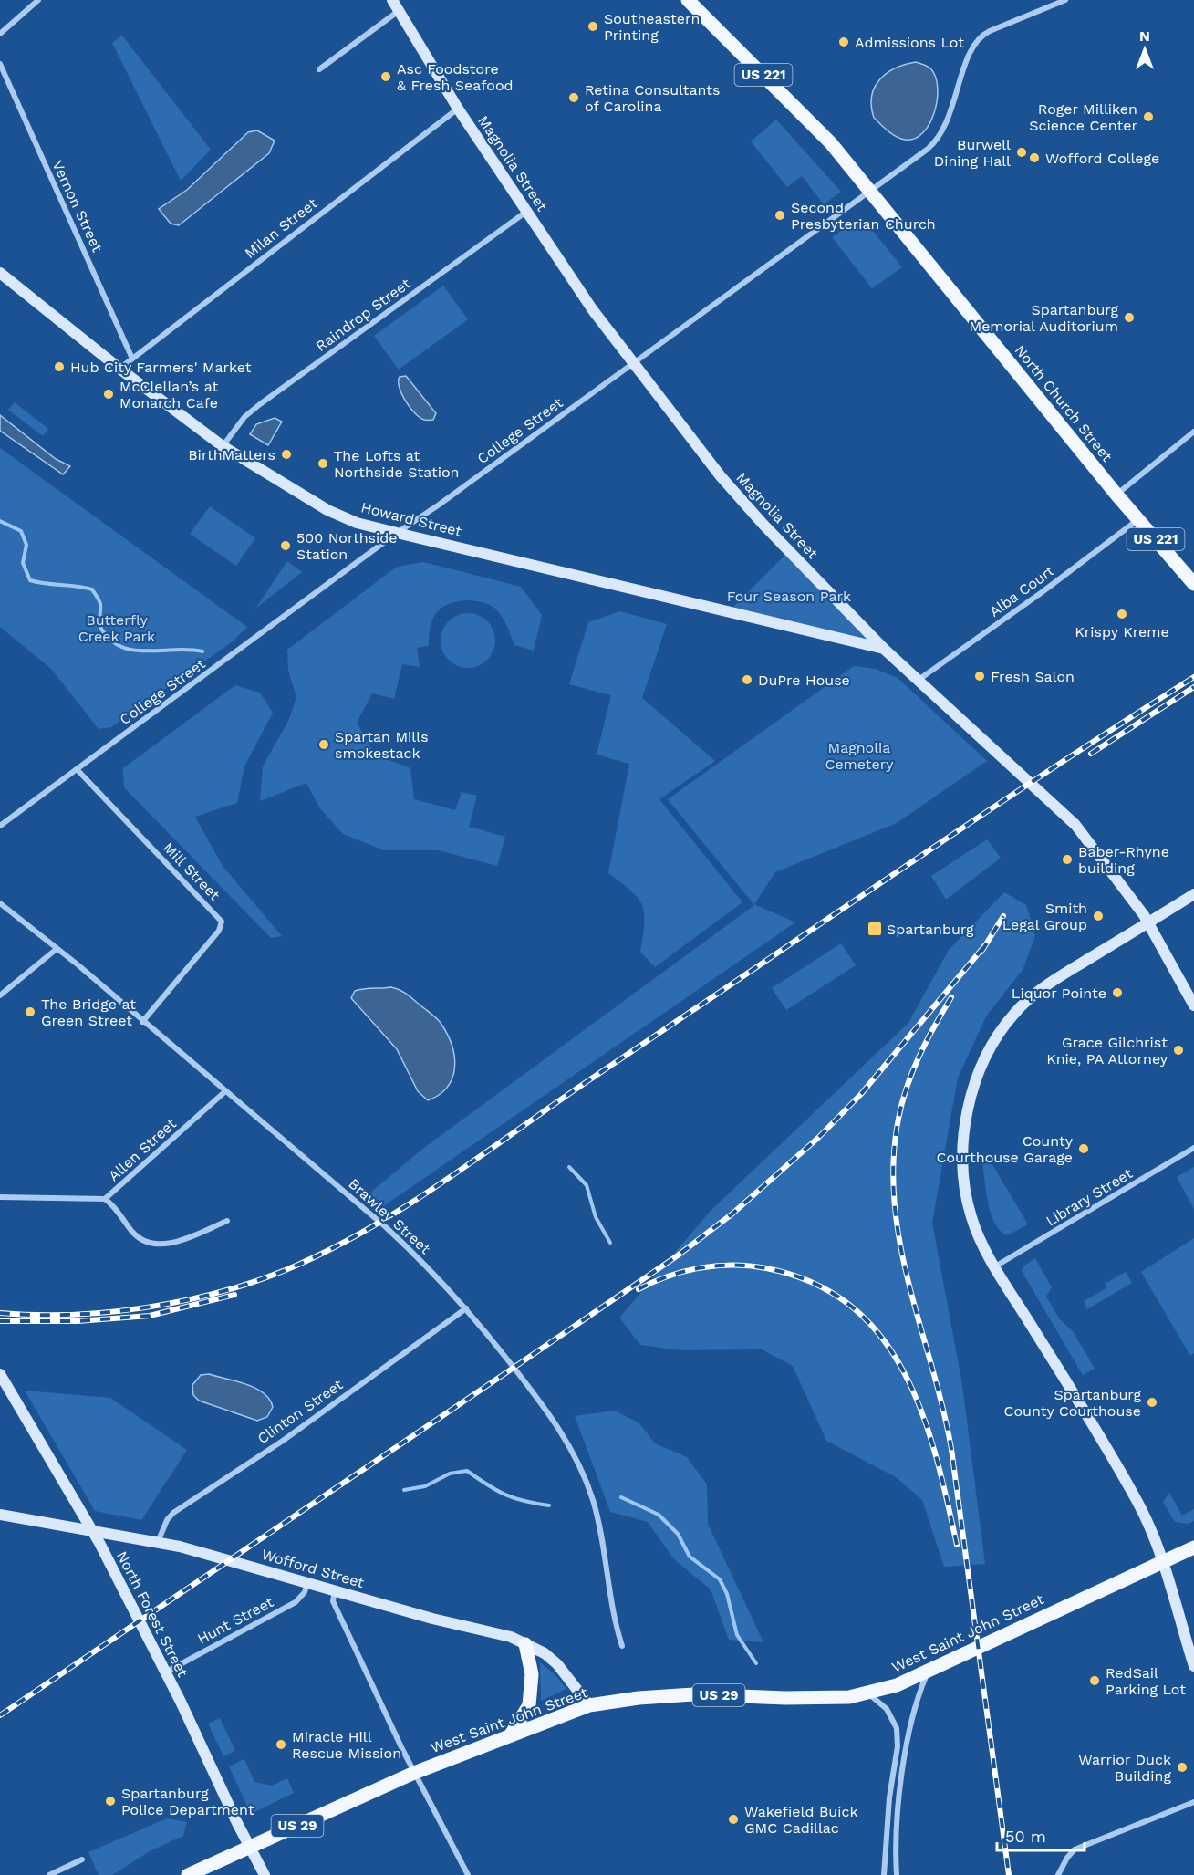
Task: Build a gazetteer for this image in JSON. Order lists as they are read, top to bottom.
{
  "streets": {
    "main road": [
      "US 221",
      "North Church Street",
      "West Saint John Street",
      "US 29"
    ],
    "street": [
      "Magnolia Street",
      "Vernon Street",
      "Milan Street",
      "Raindrop Street",
      "College Street",
      "Howard Street",
      "Alba Court",
      "Mill Street",
      "Allen Street",
      "Library Street",
      "Brawley Street",
      "Clinton Street",
      "Wofford Street",
      "North Forest Street",
      "Hunt Street"
    ]
  },
  "crossings": [
    ["Magnolia Street", "Milan Street"],
    ["Magnolia Street", "Raindrop Street"],
    ["Magnolia Street", "College Street"],
    ["Magnolia Street", "Howard Street"],
    ["Magnolia Street", "Alba Court"],
    ["Vernon Street", "Milan Street"],
    ["Milan Street", "Howard Street"],
    ["Raindrop Street", "Howard Street"],
    ["North Church Street", "College Street"],
    ["North Church Street", "Alba Court"],
    ["College Street", "Howard Street"],
    ["College Street", "Mill Street"],
    ["Mill Street", "Brawley Street"],
    ["Allen Street", "Brawley Street"],
    ["Brawley Street", "Clinton Street"],
    ["Clinton Street", "Wofford Street"],
    ["Wofford Street", "North Forest Street"],
    ["Wofford Street", "Hunt Street"],
    ["Wofford Street", "West Saint John Street"],
    ["North Forest Street", "Hunt Street"],
    ["North Forest Street", "West Saint John Street"]
  ],
  "parks": ["Four Season Park", "Butterfly Creek Park", "Magnolia Cemetery"],
  "places": {
    "other": [
      "Southeastern Printing",
      "Admissions Lot",
      "Asc Foodstore & Fresh Seafood",
      "Retina Consultants of Carolina",
      "Roger Milliken Science Center",
      "Burwell Dining Hall",
      "Wofford College",
      "Second Presbyterian Church",
      "Spartanburg Memorial Auditorium",
      "Hub City Farmers' Market",
      "McClellan’s at Monarch Cafe",
      "BirthMatters",
      "The Lofts at Northside Station",
      "500 Northside Station",
      "Krispy Kreme",
      "Fresh Salon",
      "DuPre House",
      "Spartan Mills smokestack",
      "Baber-Rhyne building",
      "Smith Legal Group",
      "Liquor Pointe",
      "The Bridge at Green Street",
      "Grace Gilchrist Knie, PA Attorney",
      "County Courthouse Garage",
      "Spartanburg County Courthouse",
      "RedSail Parking Lot",
      "Miracle Hill Rescue Mission",
      "Warrior Duck Building",
      "Spartanburg Police Department",
      "Wakefield Buick GMC Cadillac"
    ],
    "transit": ["Spartanburg"]
  },
  "scale_bar": "50 m",
  "north": "top"
}
